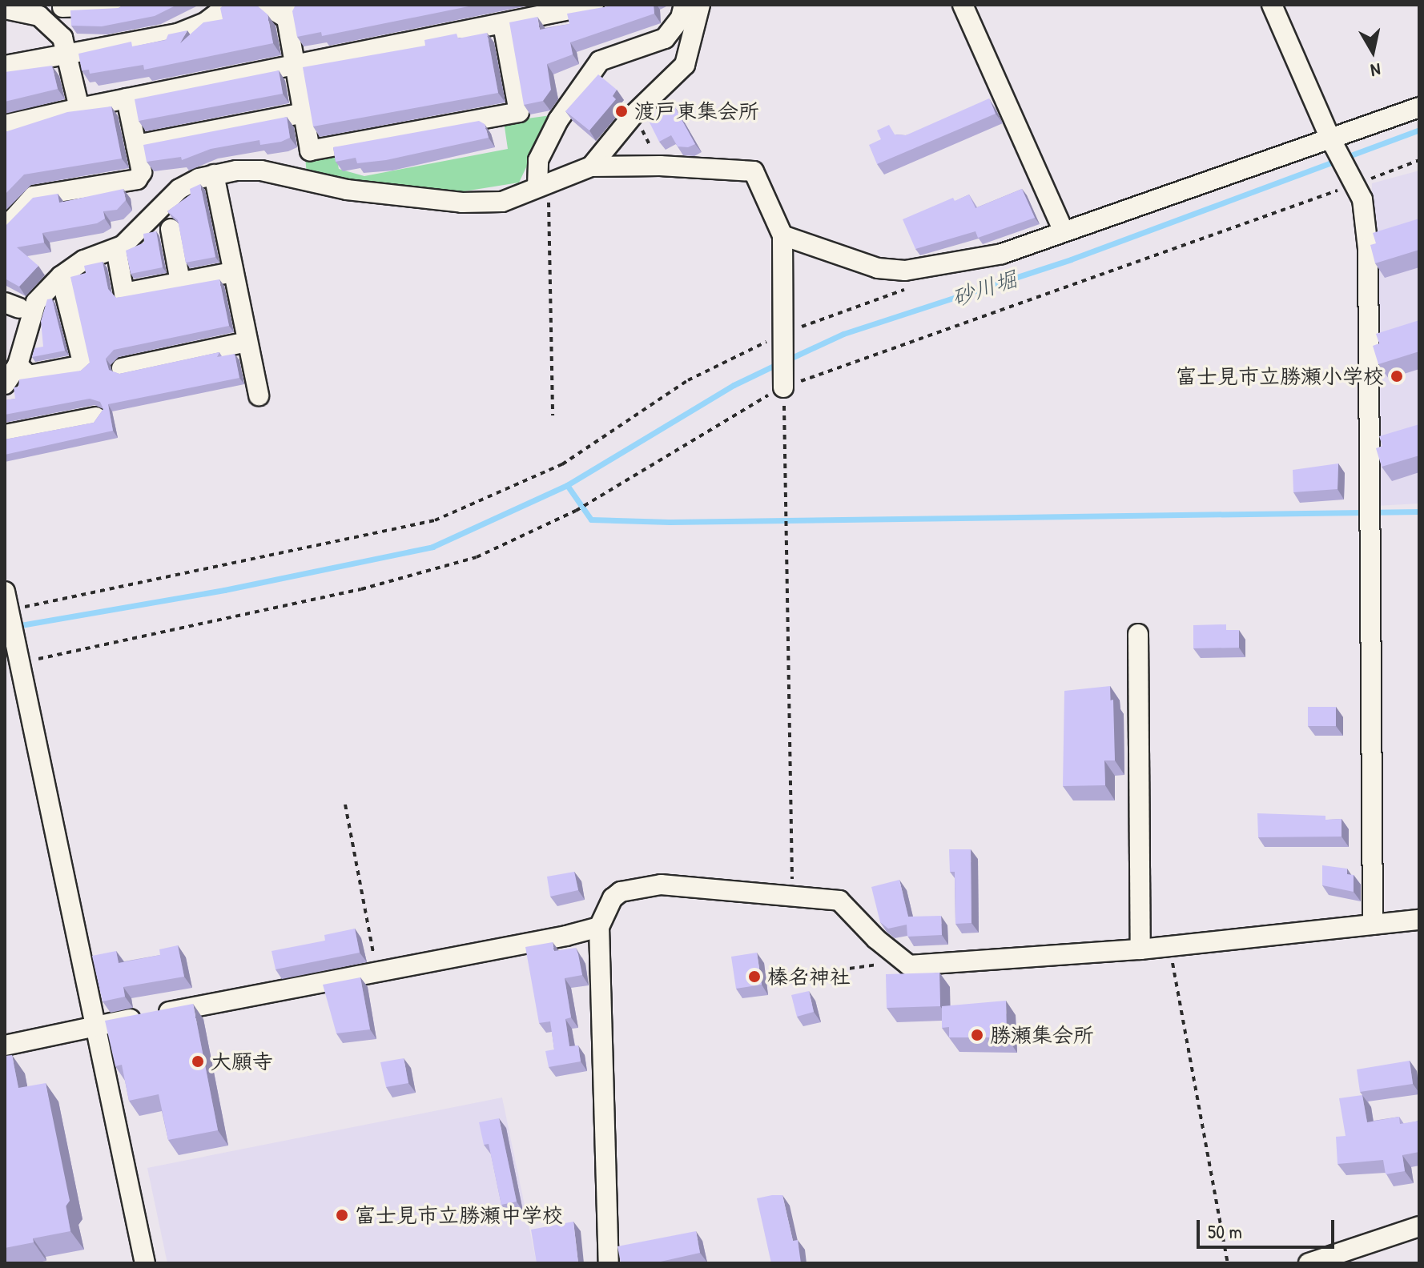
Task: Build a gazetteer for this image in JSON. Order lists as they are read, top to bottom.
{
  "water": ["砂川堀"],
  "places": [
    "渡戸東集会所",
    "富士見市立勝瀬小学校",
    "榛名神社",
    "勝瀬集会所",
    "大願寺",
    "富士見市立勝瀬中学校"
  ],
  "scale_bar": "50 m",
  "north": "bottom"
}
